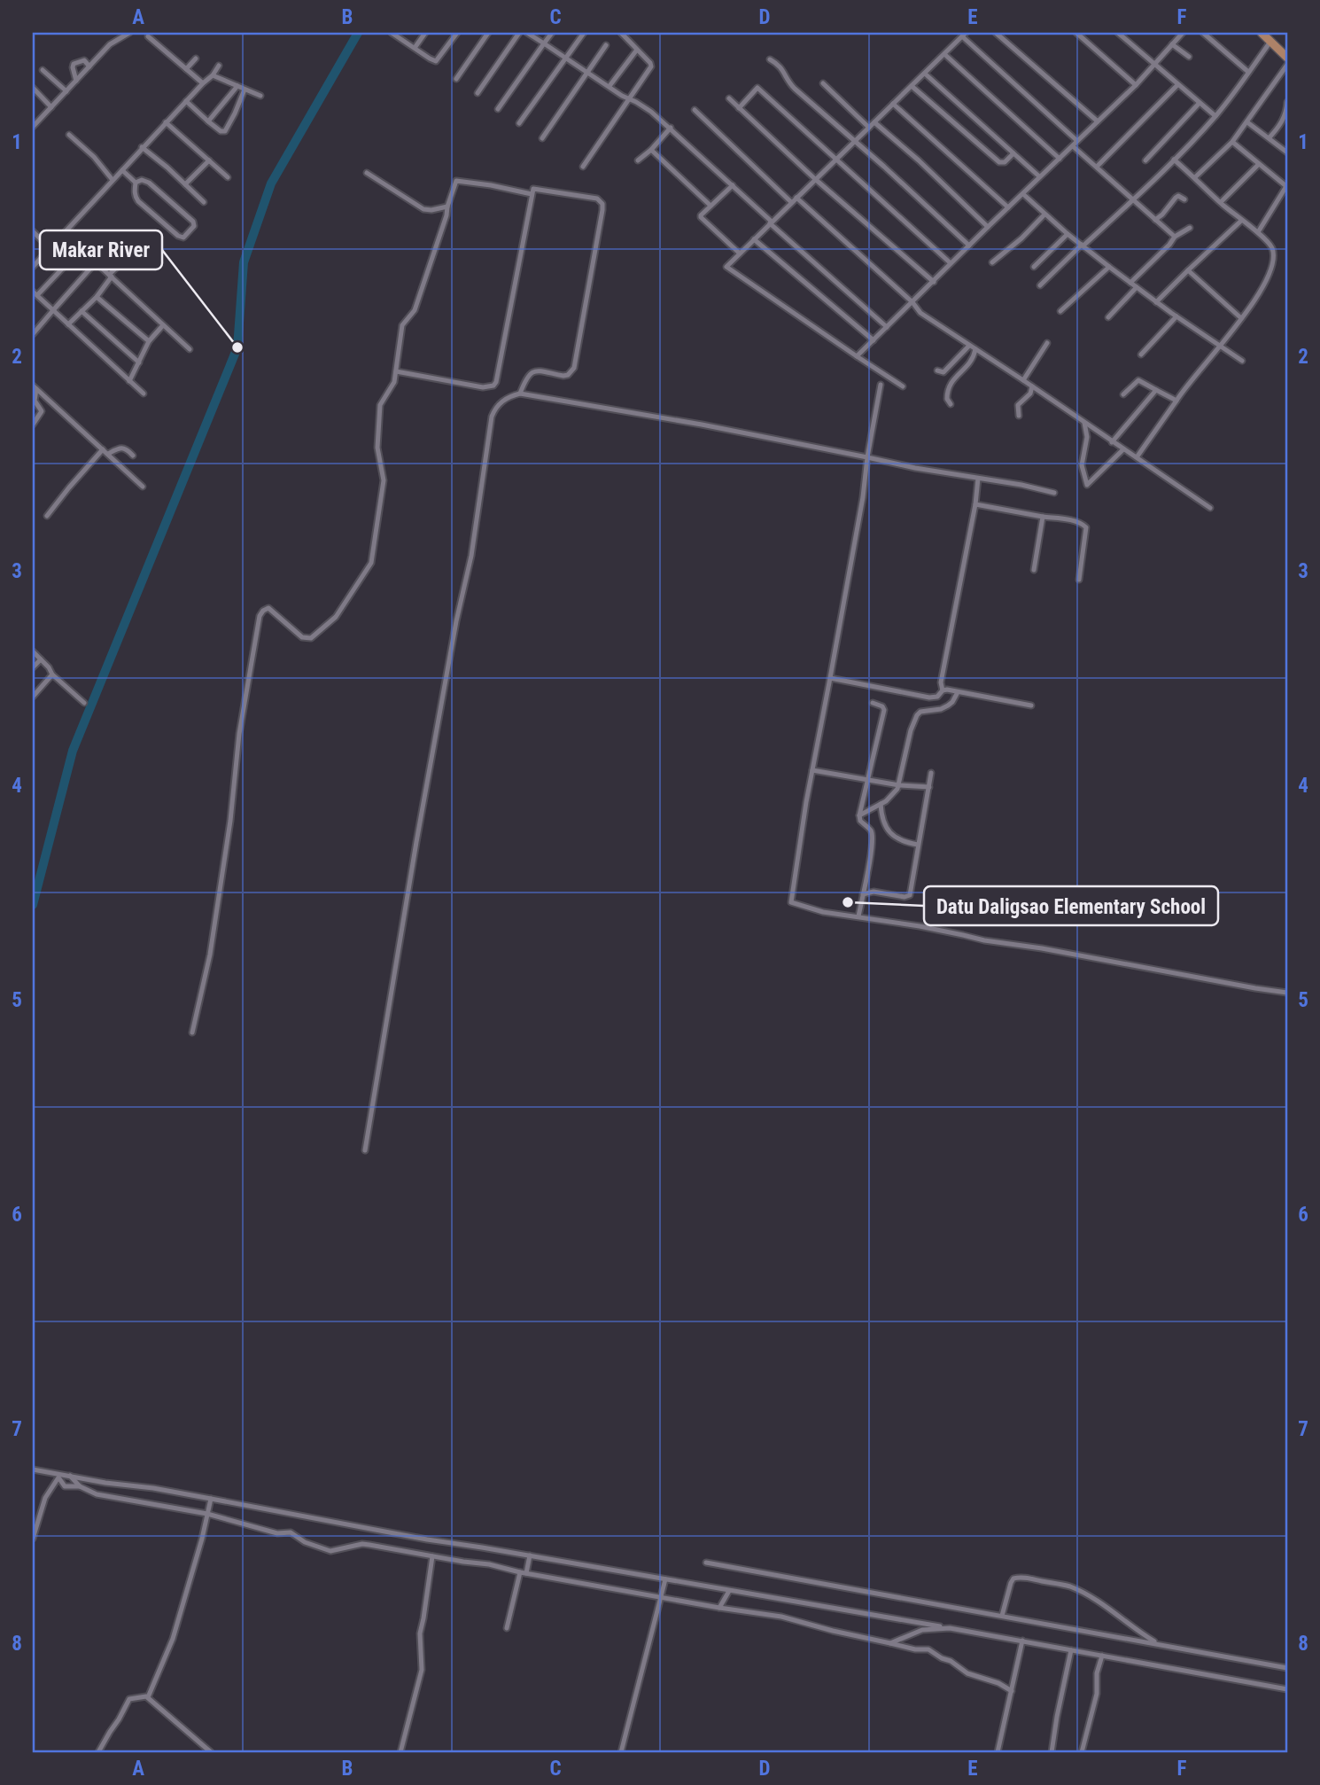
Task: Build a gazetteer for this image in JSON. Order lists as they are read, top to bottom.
{
  "places": ["Makar River", "Datu Daligsao Elementary School"],
  "grid": {
    "columns": [
      "A",
      "B",
      "C",
      "D",
      "E",
      "F"
    ],
    "rows": [
      "1",
      "2",
      "3",
      "4",
      "5",
      "6",
      "7",
      "8"
    ]
  }
}
